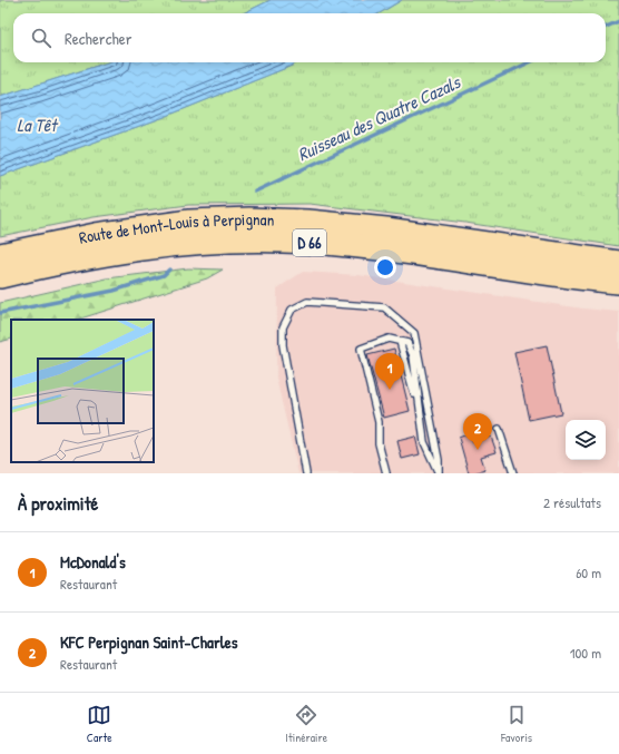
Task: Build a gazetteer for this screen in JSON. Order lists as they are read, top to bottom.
{
  "streets": {
    "highway": ["Route de Mont-Louis à Perpignan", "D 66"]
  },
  "water": ["Ruisseau des Quatre Cazals", "La Têt"],
  "page": {
    "search": "Rechercher",
    "pins": ["1", "2"],
    "heading": ["À proximité", "2 résultats"],
    "list": [
      {
        "mark": "1",
        "name": "McDonald's",
        "note": "Restaurant",
        "value": "60 m"
      },
      {
        "mark": "2",
        "name": "KFC Perpignan Saint-Charles",
        "note": "Restaurant",
        "value": "100 m"
      }
    ],
    "nav": ["Carte", "Itinéraire", "Favoris"]
  }
}
